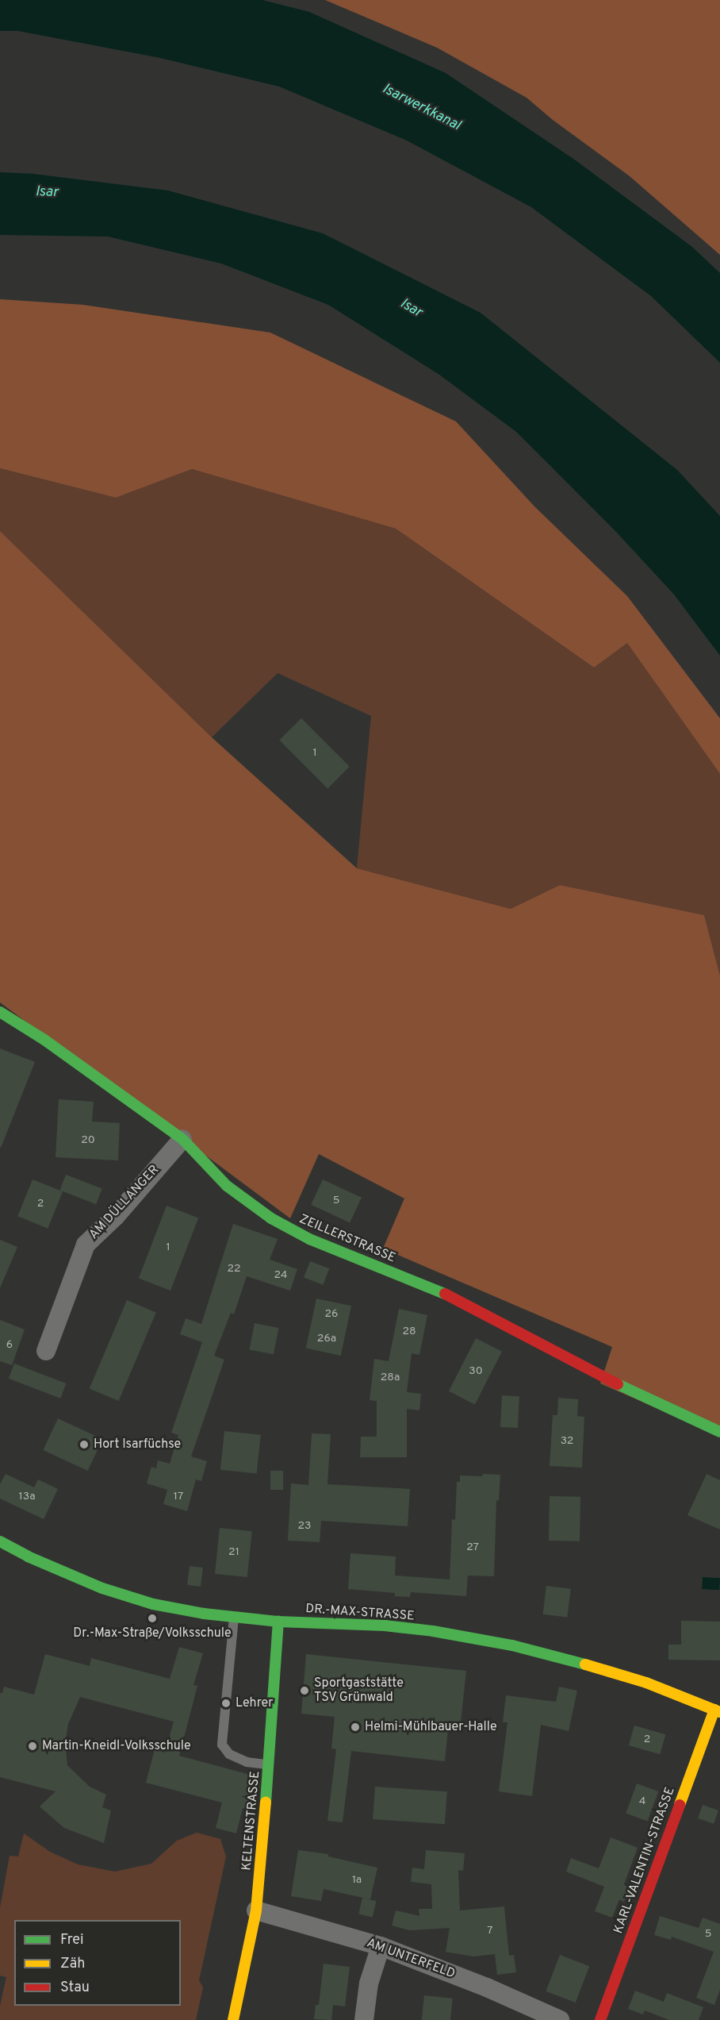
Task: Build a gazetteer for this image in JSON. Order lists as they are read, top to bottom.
{
  "streets": {
    "street": [
      "AM DÜLLANGER",
      "ZEILLERSTRASSE",
      "DR.-MAX-STRASSE",
      "KELTENSTRASSE",
      "KARL-VALENTIN-STRASSE",
      "AM UNTERFELD"
    ]
  },
  "crossings": [
    ["AM DÜLLANGER", "ZEILLERSTRASSE"],
    ["DR.-MAX-STRASSE", "KELTENSTRASSE"],
    ["DR.-MAX-STRASSE", "KARL-VALENTIN-STRASSE"],
    ["KELTENSTRASSE", "AM UNTERFELD"]
  ],
  "water": ["Isarwerkkanal", "Isar"],
  "places": [
    "Hort Isarfüchse",
    "Dr.-Max-Straße/Volksschule",
    "Sportgaststätte TSV Grünwald",
    "Lehrer",
    "Helmi-Mühlbauer-Halle",
    "Martin-Kneidl-Volksschule"
  ],
  "house_numbers": [
    "1",
    "20",
    "5",
    "2",
    "1",
    "22",
    "24",
    "26",
    "28",
    "26a",
    "6",
    "30",
    "28a",
    "32",
    "13a",
    "17",
    "23",
    "27",
    "21",
    "2",
    "4",
    "1a",
    "7",
    "5"
  ],
  "legend": ["Frei", "Zäh", "Stau"]
}
